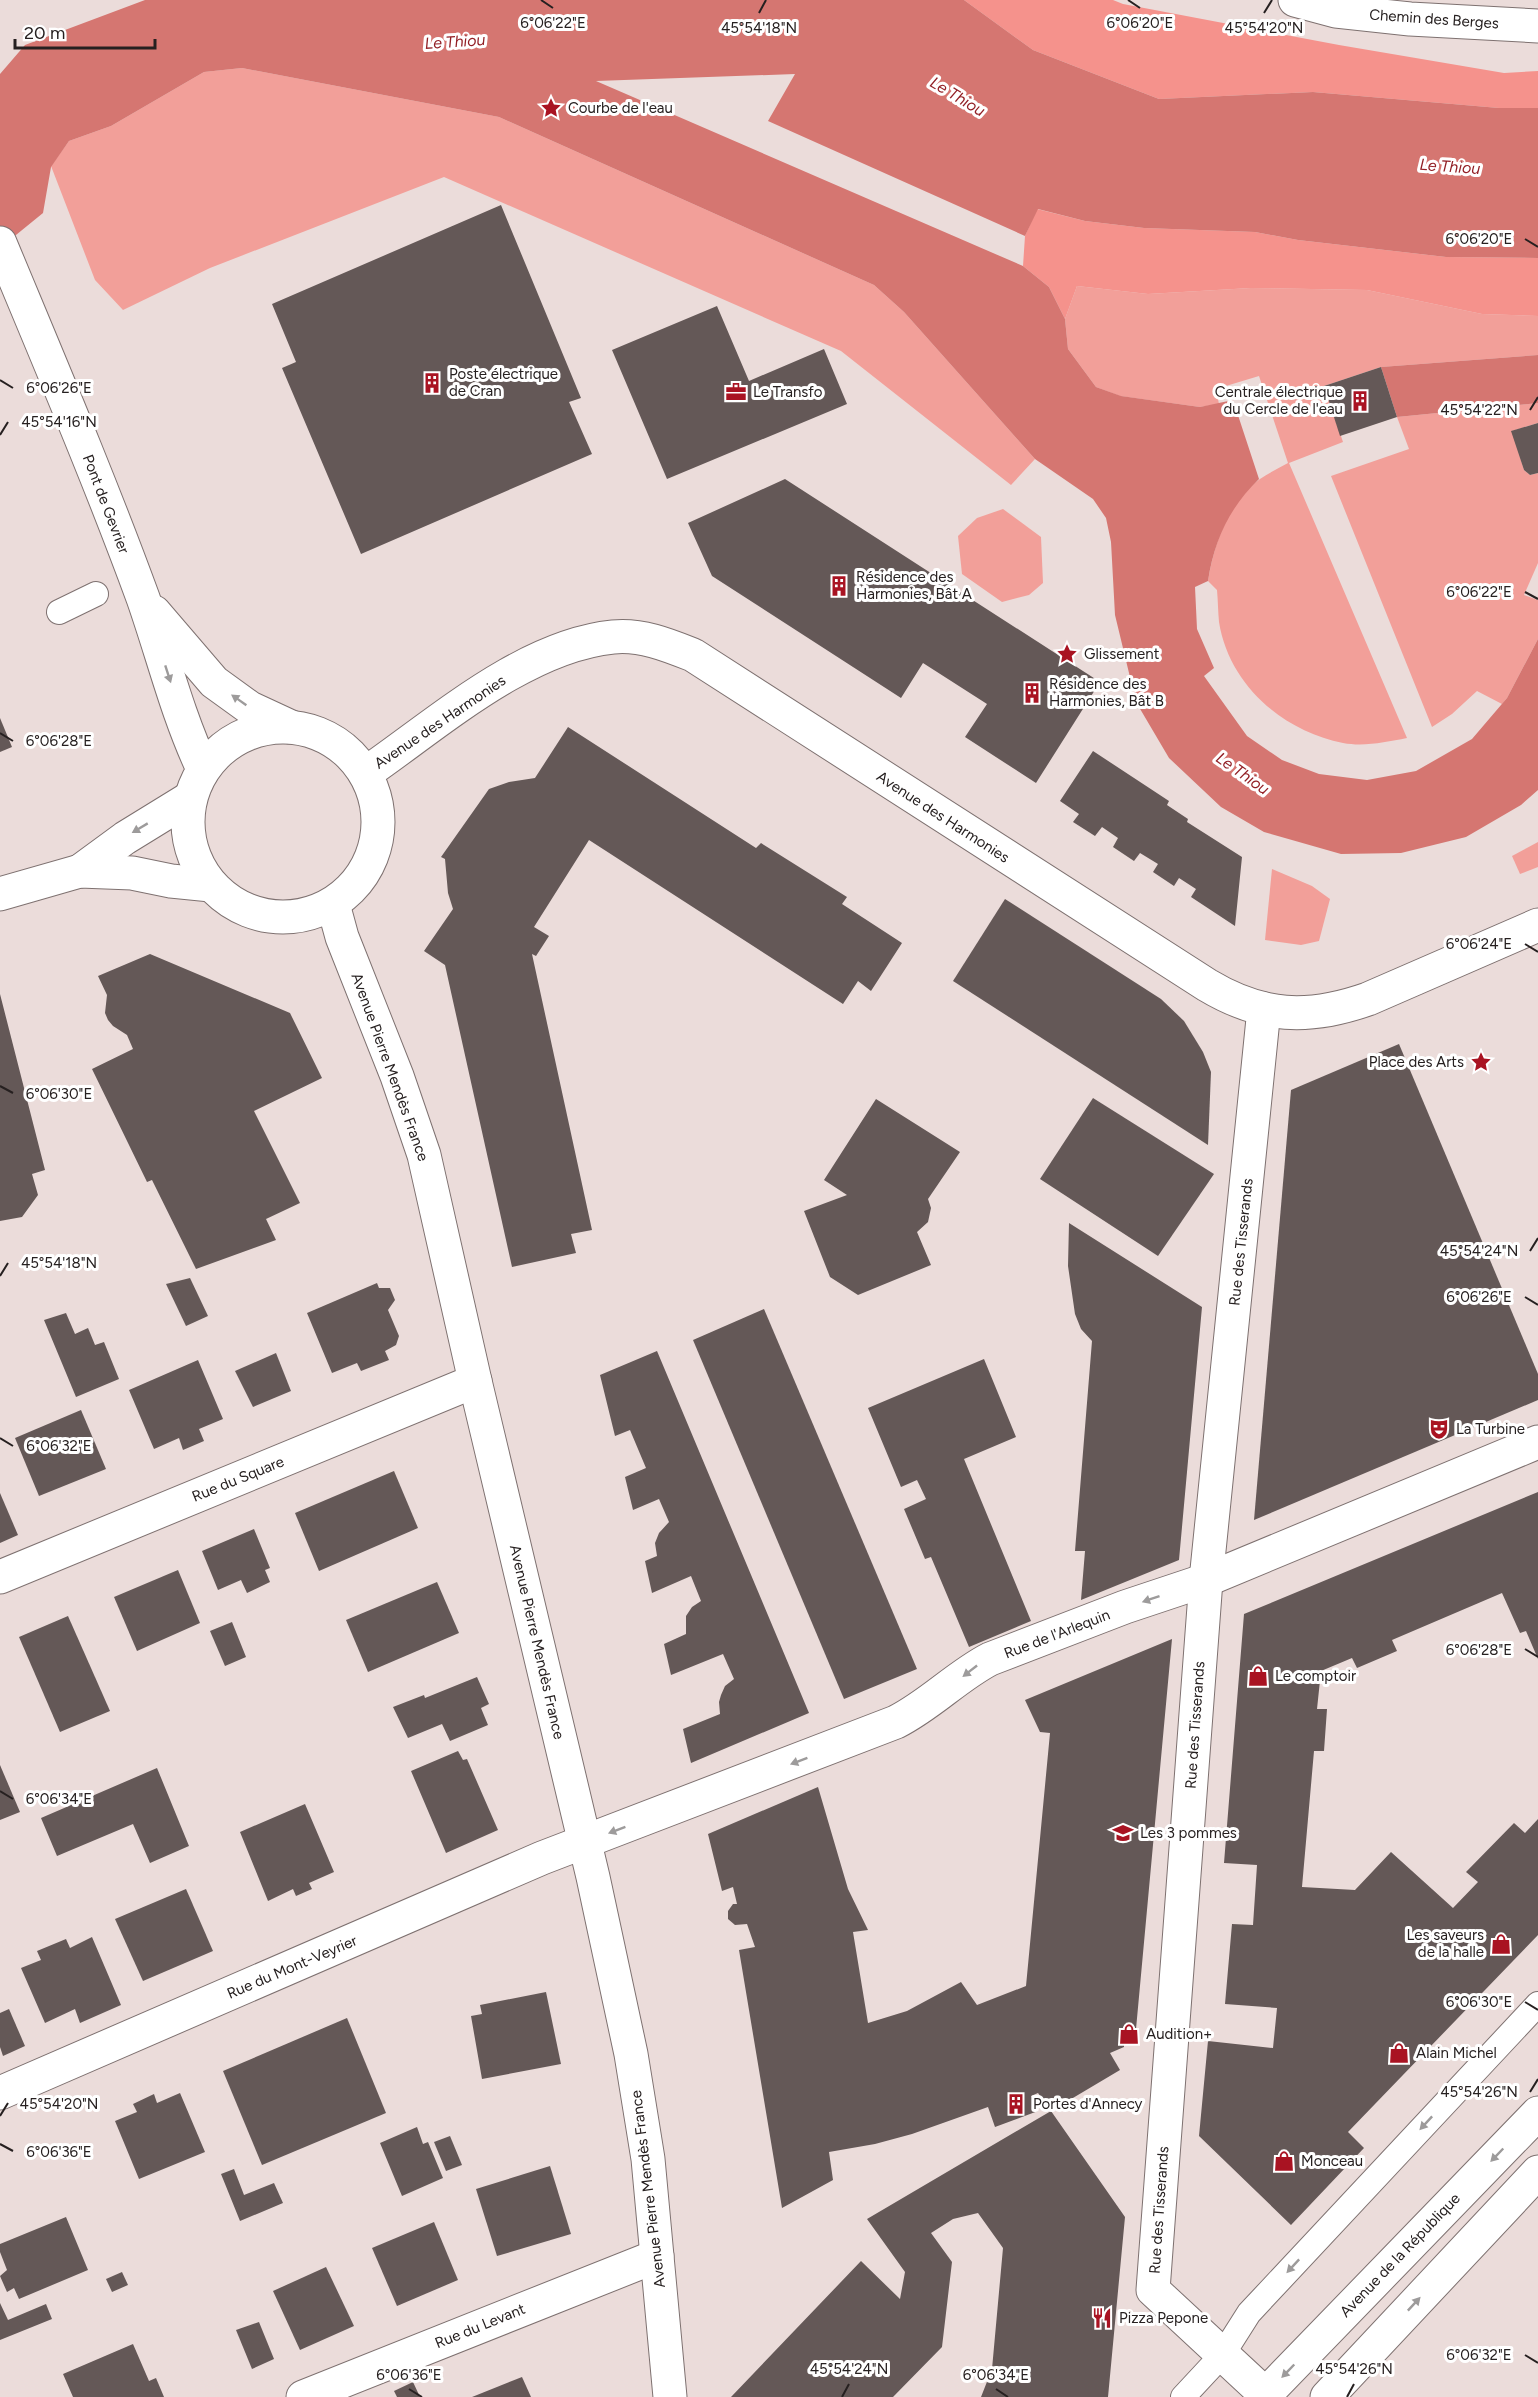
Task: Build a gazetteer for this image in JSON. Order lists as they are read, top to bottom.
{
  "streets": {
    "street": [
      "Chemin des Berges",
      "Pont de Gevrier",
      "Avenue des Harmonies",
      "Avenue Pierre Mendès France",
      "Rue des Tisserands",
      "Rue du Square",
      "Rue de l'Arlequin",
      "Rue du Mont-Veyrier",
      "Avenue de la République",
      "Rue du Levant"
    ]
  },
  "crossings": [
    ["Pont de Gevrier", "Avenue des Harmonies"],
    ["Pont de Gevrier", "Avenue Pierre Mendès France"],
    ["Avenue des Harmonies", "Avenue Pierre Mendès France"],
    ["Avenue des Harmonies", "Rue des Tisserands"],
    ["Avenue Pierre Mendès France", "Rue du Square"],
    ["Avenue Pierre Mendès France", "Rue de l'Arlequin"],
    ["Avenue Pierre Mendès France", "Rue du Mont-Veyrier"],
    ["Avenue Pierre Mendès France", "Rue du Levant"],
    ["Rue des Tisserands", "Rue de l'Arlequin"],
    ["Rue des Tisserands", "Avenue de la République"],
    ["Rue de l'Arlequin", "Rue du Mont-Veyrier"]
  ],
  "one_way": ["Rue de l'Arlequin"],
  "water": ["Le Thiou"],
  "places": {
    "place": ["Courbe de l'eau", "Glissement", "Place des Arts"],
    "building": [
      "Poste électrique de Cran",
      "Centrale électrique du Cercle de l'eau",
      "Résidence des Harmonies, Bât A",
      "Résidence des Harmonies, Bât B",
      "Portes d'Annecy"
    ],
    "office": ["Le Transfo"],
    "theatre": ["La Turbine"],
    "shop": [
      "Le comptoir",
      "Les saveurs de la halle",
      "Audition+",
      "Alain Michel",
      "Monceau"
    ],
    "school or university": ["Les 3 pommes"],
    "restaurant": ["Pizza Pepone"]
  },
  "scale_bar": "20 m",
  "coordinates": [
    "6°06'22\"E",
    "6°06'20\"E",
    "45°54'18\"N",
    "45°54'20\"N",
    "6°06'26\"E",
    "45°54'22\"N",
    "45°54'16\"N",
    "6°06'28\"E",
    "6°06'24\"E",
    "6°06'30\"E",
    "45°54'24\"N",
    "6°06'32\"E",
    "6°06'34\"E",
    "45°54'26\"N",
    "6°06'36\"E"
  ]
}
